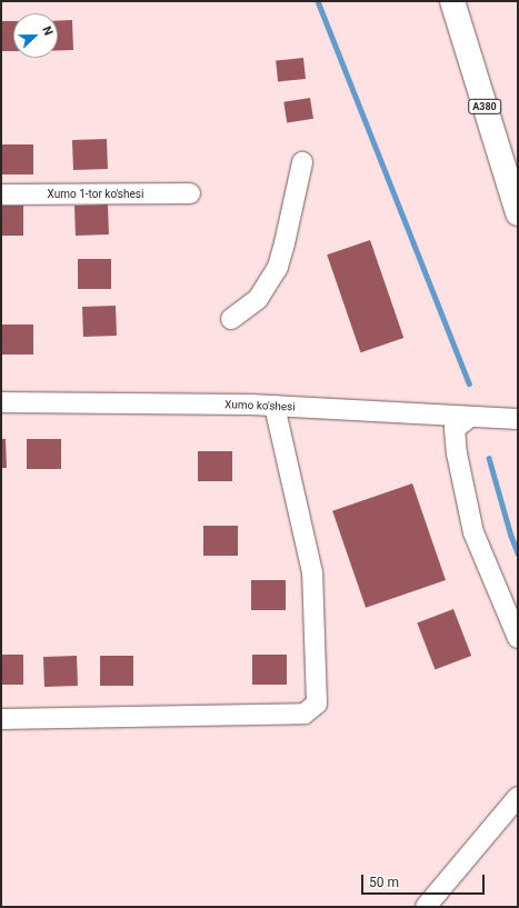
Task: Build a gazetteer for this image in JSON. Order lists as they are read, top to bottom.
{
  "streets": {
    "highway": ["A380"],
    "street": ["Xumo 1-tor ko'shesi", "Xumo ko'shesi"]
  },
  "scale_bar": "50 m",
  "north": "right"
}
